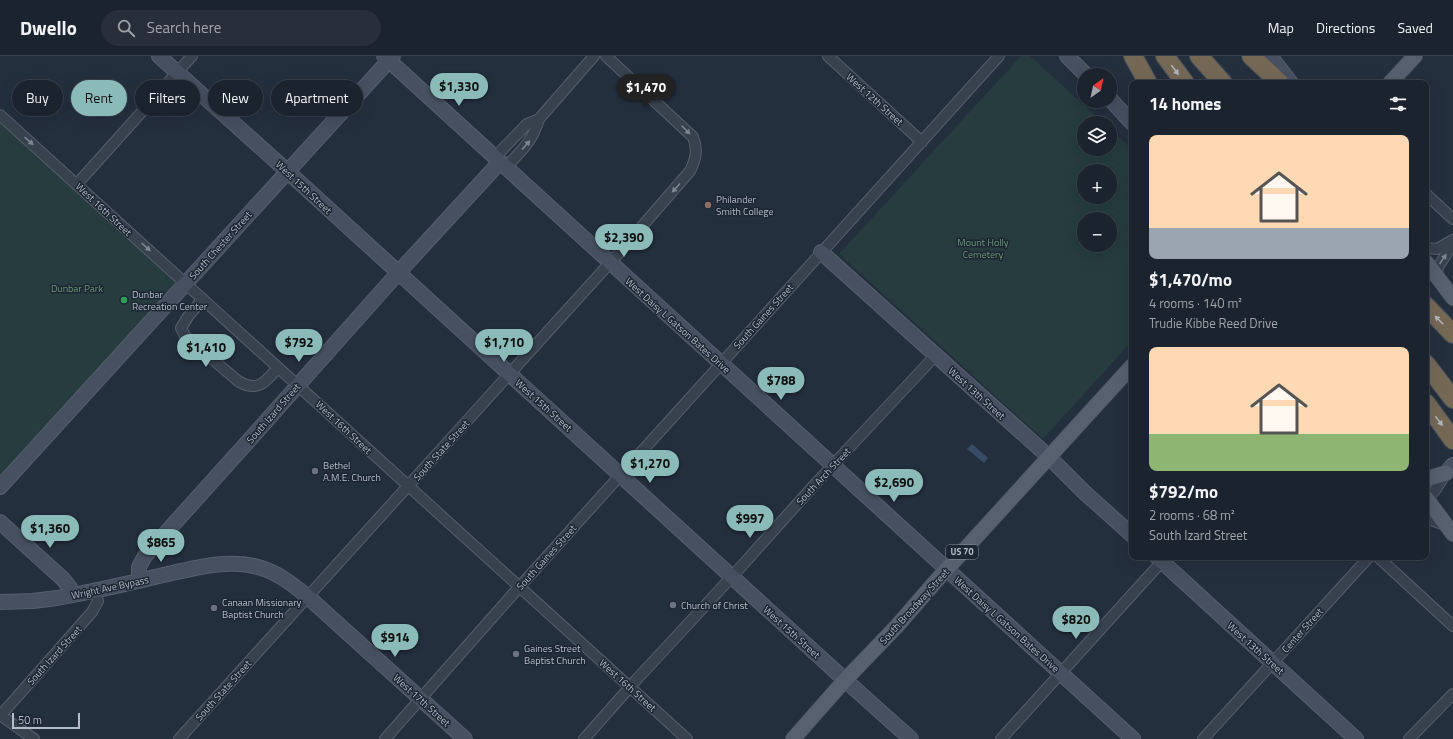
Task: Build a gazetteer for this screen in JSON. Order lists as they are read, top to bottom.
{
  "streets": {
    "main road": ["US 70", "South Broadway Street"],
    "street": [
      "West 12th Street",
      "West 15th Street",
      "West 16th Street",
      "South Chester Street",
      "South Gaines Street",
      "West Daisy L Gatson Bates Drive",
      "West 13th Street",
      "South Izard Street",
      "South State Street",
      "South Arch Street",
      "Wright Ave Bypass",
      "Center Street",
      "West 17th Street"
    ]
  },
  "crossings": [
    ["West 12th Street", "South Gaines Street"],
    ["West 15th Street", "South Chester Street"],
    ["West 15th Street", "South Gaines Street"],
    ["West 15th Street", "South Izard Street"],
    ["West 15th Street", "South State Street"],
    ["West 15th Street", "South Arch Street"],
    ["West 15th Street", "South Broadway Street"],
    ["West 16th Street", "South Chester Street"],
    ["West 16th Street", "South Gaines Street"],
    ["West 16th Street", "South Izard Street"],
    ["West 16th Street", "South State Street"],
    ["West 16th Street", "South Arch Street"],
    ["South Chester Street", "West Daisy L Gatson Bates Drive"],
    ["South Gaines Street", "West Daisy L Gatson Bates Drive"],
    ["South Gaines Street", "West 13th Street"],
    ["South Gaines Street", "West 17th Street"],
    ["West Daisy L Gatson Bates Drive", "South Izard Street"],
    ["West Daisy L Gatson Bates Drive", "South State Street"],
    ["West Daisy L Gatson Bates Drive", "South Arch Street"],
    ["West Daisy L Gatson Bates Drive", "South Broadway Street"],
    ["West 13th Street", "South Arch Street"],
    ["West 13th Street", "South Broadway Street"],
    ["West 13th Street", "Center Street"],
    ["South Izard Street", "Wright Ave Bypass"],
    ["South State Street", "Wright Ave Bypass"],
    ["South State Street", "West 17th Street"],
    ["Wright Ave Bypass", "West 17th Street"]
  ],
  "parks": ["Mount Holly Cemetery", "Dunbar Park"],
  "places": [
    "Philander Smith College",
    "Dunbar Recreation Center",
    "Bethel A.M.E. Church",
    "Church of Christ",
    "Canaan Missionary Baptist Church",
    "Gaines Street Baptist Church"
  ],
  "scale_bar": "50 m",
  "north": "top right",
  "page": {
    "header": "Dwello",
    "search": "Search here",
    "nav": ["Map", "Directions", "Saved"],
    "map_buttons": ["+", "−"],
    "price": [
      "$1,330",
      "$1,470",
      "$2,390",
      "$792",
      "$1,710",
      "$1,410",
      "$788",
      "$1,270",
      "$2,690",
      "$997",
      "$1,360",
      "$865",
      "$820",
      "$914"
    ],
    "chip": [
      "Buy",
      "Rent",
      "Filters",
      "New",
      "Apartment"
    ],
    "heading": "14 homes",
    "list": [
      {
        "name": "$1,470/mo",
        "note": "4 rooms · 140 m² · Trudie Kibbe Reed Drive"
      },
      {
        "name": "$792/mo",
        "note": "2 rooms · 68 m² · South Izard Street"
      }
    ],
    "scale": "50 m"
  }
}
